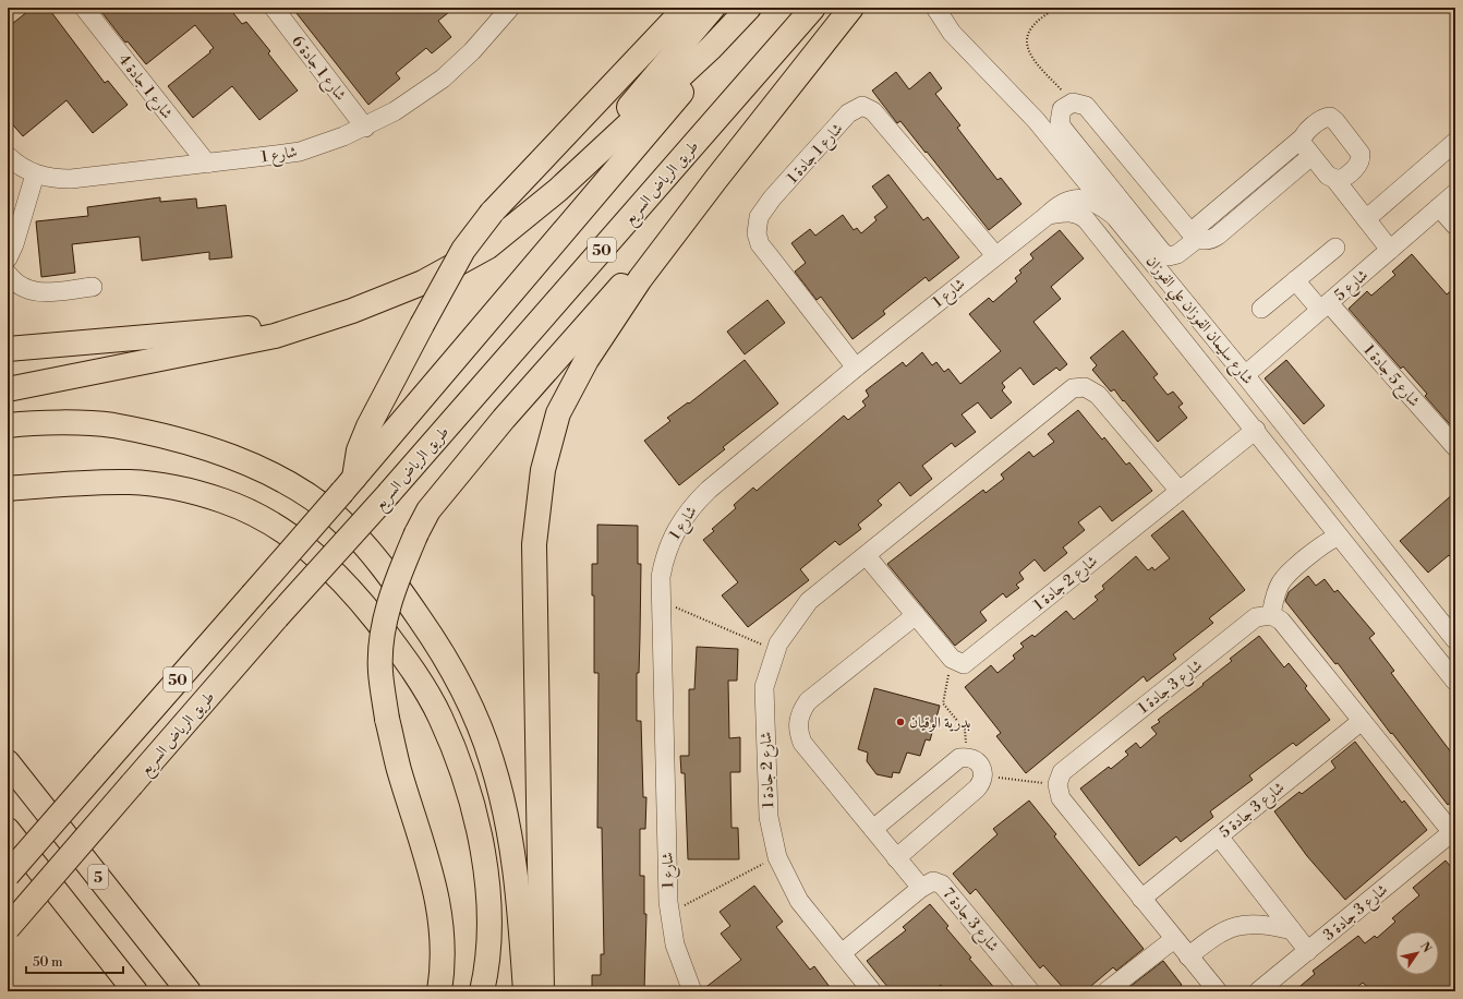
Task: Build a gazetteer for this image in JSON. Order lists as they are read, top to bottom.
{
  "streets": {
    "highway": ["طريق الرياض السريع", "50", "5"],
    "street": [
      "شارع 1 جادة 6",
      "شارع 1 جادة 4",
      "شارع 1 جادة 1",
      "شارع 1",
      "شارع 5",
      "شارع سليمان الفوزان علي الفوزان",
      "شارع 5 جادة 1",
      "شارع 2 جادة 1",
      "شارع 3 جادة 1",
      "شارع 3 جادة 5",
      "شارع 3 جادة 3",
      "شارع 3 جادة 7"
    ]
  },
  "crossings": [
    ["شارع 1 جادة 6", "شارع 1"],
    ["شارع 1 جادة 4", "شارع 1"],
    ["شارع 1 جادة 1", "شارع 1"],
    ["شارع 1", "شارع سليمان الفوزان علي الفوزان"],
    ["شارع 5", "شارع سليمان الفوزان علي الفوزان"],
    ["شارع 5", "شارع 5 جادة 1"],
    ["شارع سليمان الفوزان علي الفوزان", "شارع 2 جادة 1"],
    ["شارع 2 جادة 1", "شارع 3 جادة 7"]
  ],
  "places": ["بدرية الوقيان"],
  "scale_bar": "50 m",
  "north": "top right"
}
